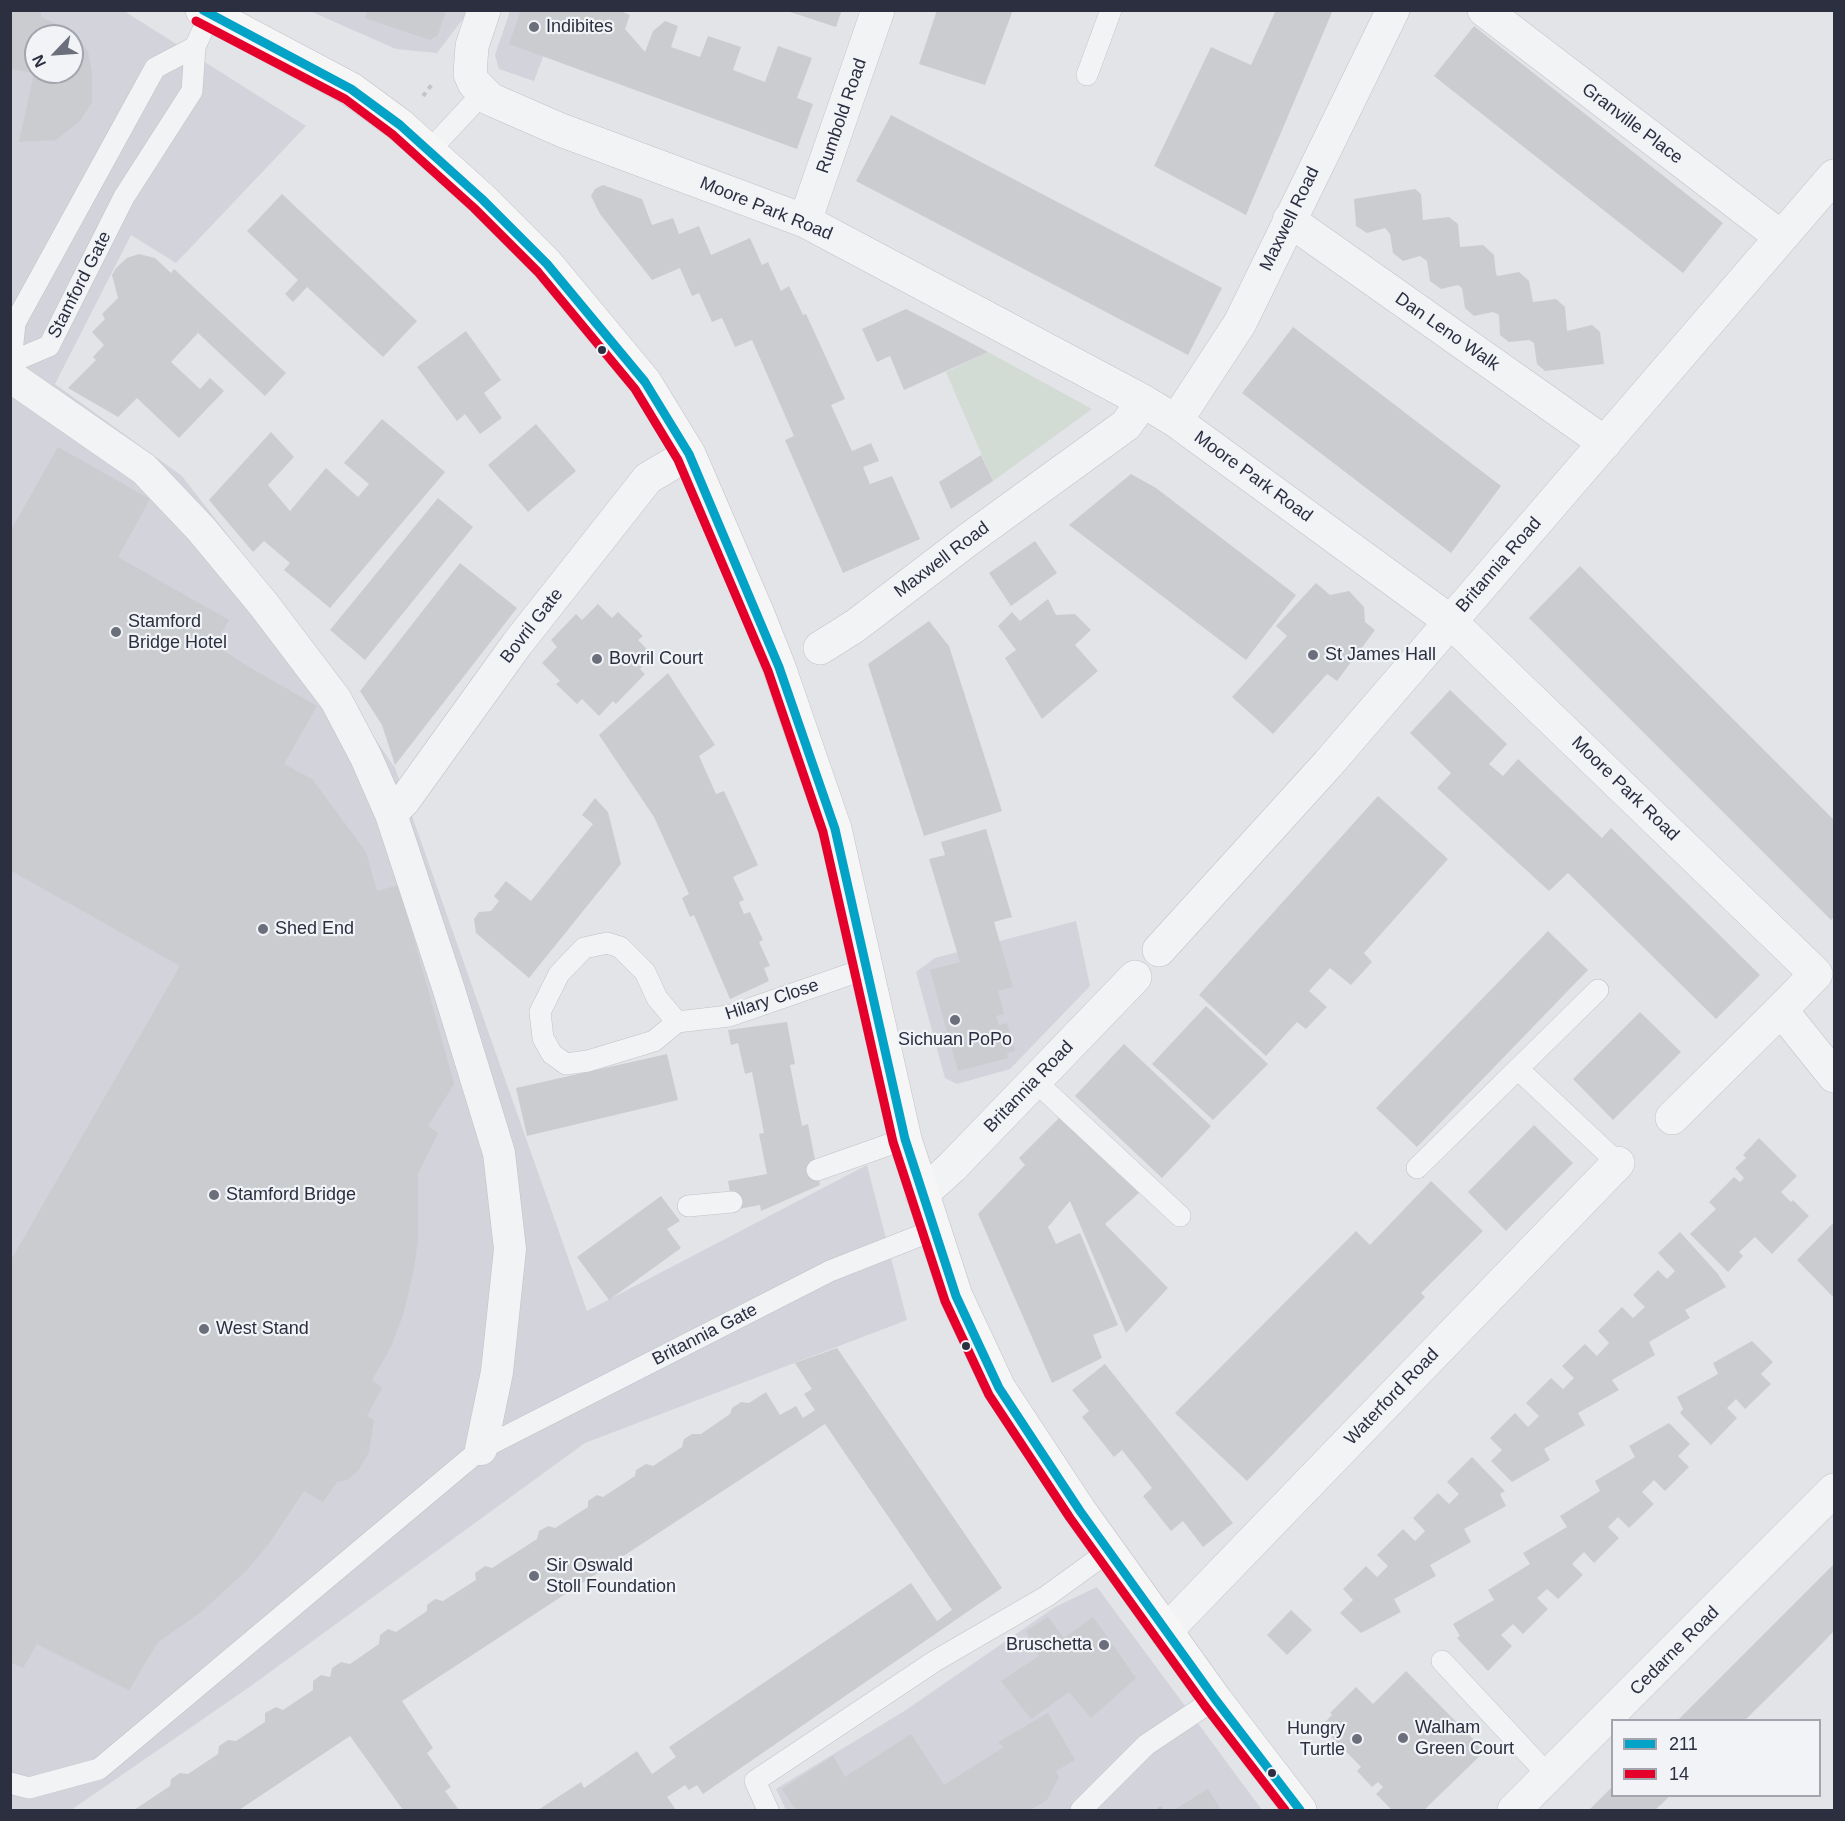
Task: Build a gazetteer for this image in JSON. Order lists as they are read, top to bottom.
{
  "streets": {
    "street": [
      "Rumbold Road",
      "Granville Place",
      "Moore Park Road",
      "Maxwell Road",
      "Dan Leno Walk",
      "Britannia Road",
      "Bovril Gate",
      "Waterford Road",
      "Cedarne Road"
    ],
    "lane": ["Stamford Gate", "Hilary Close", "Britannia Gate"]
  },
  "crossings": [
    ["Rumbold Road", "Moore Park Road"],
    ["Granville Place", "Britannia Road"],
    ["Moore Park Road", "Maxwell Road"],
    ["Moore Park Road", "Britannia Road"],
    ["Maxwell Road", "Dan Leno Walk"],
    ["Dan Leno Walk", "Britannia Road"]
  ],
  "places": [
    "Indibites",
    "Stamford Bridge Hotel",
    "St James Hall",
    "Bovril Court",
    "Shed End",
    "Sichuan PoPo",
    "Stamford Bridge",
    "West Stand",
    "Sir Oswald Stoll Foundation",
    "Bruschetta",
    "Walham Green Court",
    "Hungry Turtle"
  ],
  "lines": ["transit line 211", "transit line 14"],
  "legend": ["211", "14"],
  "north": "bottom left"
}
